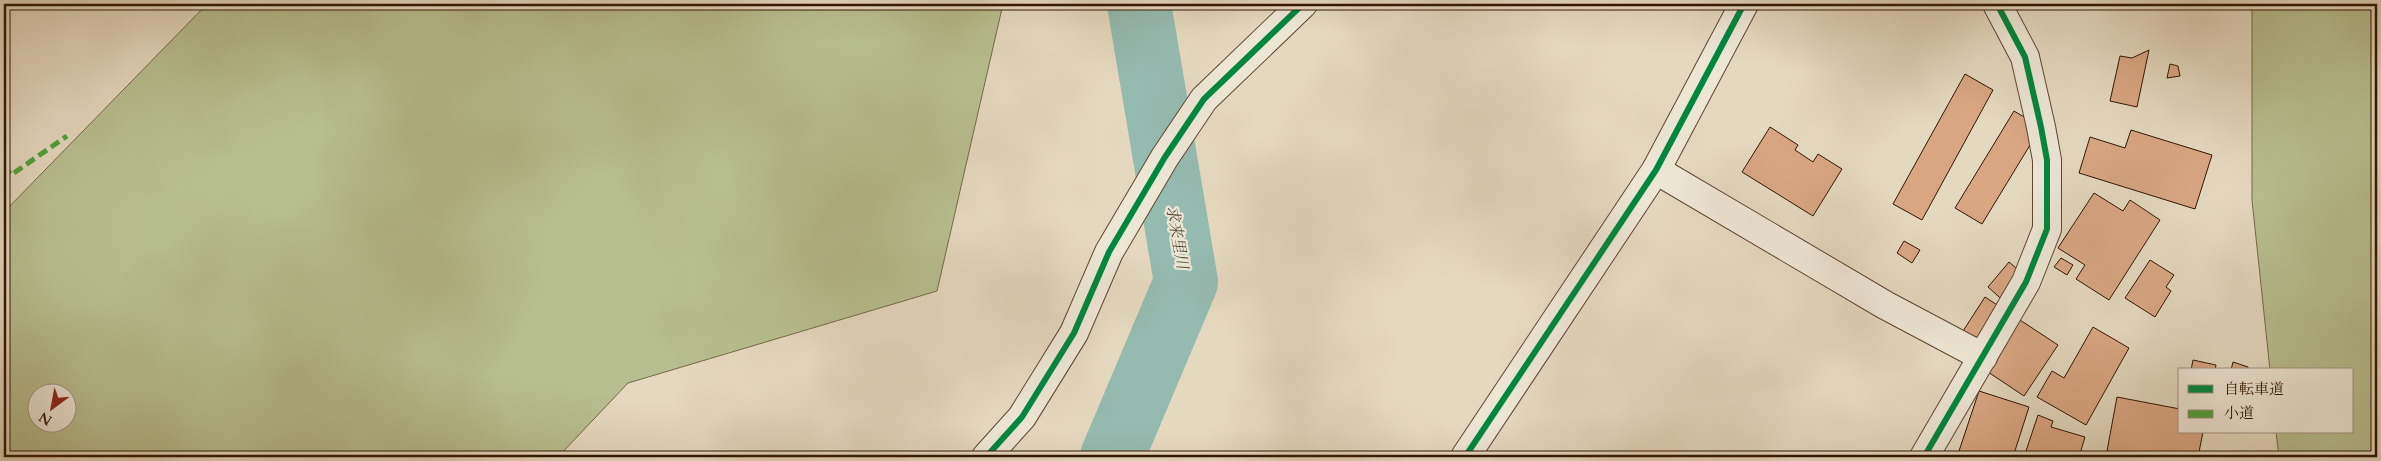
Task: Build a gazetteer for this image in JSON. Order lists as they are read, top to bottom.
{
  "water": ["求来里川"],
  "legend": ["自転車道", "小道"],
  "north": "bottom left"
}
